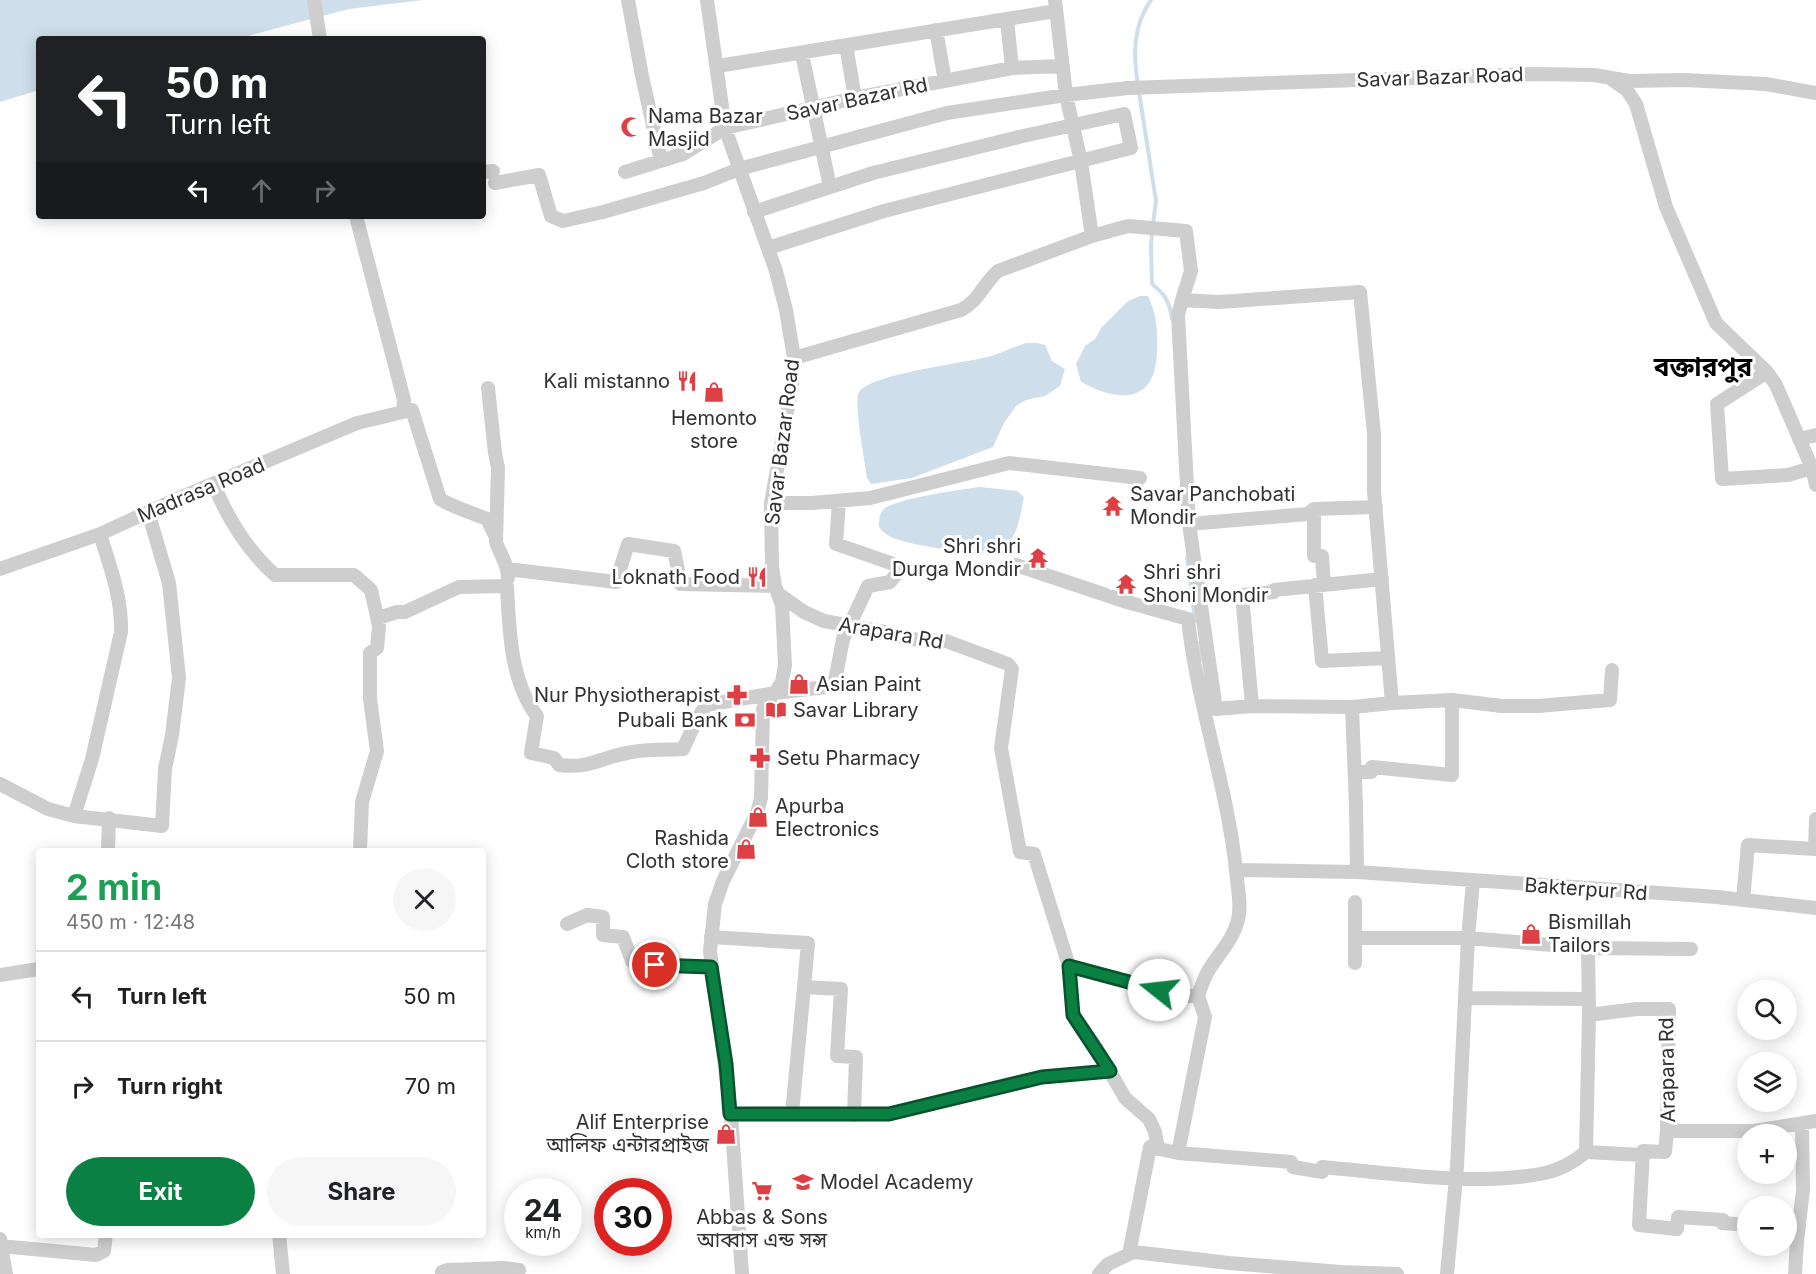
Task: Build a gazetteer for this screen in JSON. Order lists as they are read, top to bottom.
{
  "streets": {
    "street": [
      "Savar Bazar Road",
      "Savar Bazar Rd",
      "Madrasa Road",
      "Arapara Rd",
      "Bakterpur Rd"
    ]
  },
  "crossings": [
    ["Savar Bazar Road", "Savar Bazar Rd"],
    ["Savar Bazar Road", "Arapara Rd"]
  ],
  "districts": ["বক্তারপুর"],
  "places": {
    "mosque": ["Nama Bazar Masjid"],
    "restaurant": ["Kali mistanno", "Loknath Food"],
    "shop": [
      "Hemonto store",
      "Asian Paint",
      "Apurba Electronics",
      "Rashida Cloth store",
      "Bismillah Tailors",
      "Alif Enterprise আলিফ এন্টারপ্রাইজ"
    ],
    "temple": ["Savar Panchobati Mondir", "Shri shri Durga Mondir", "Shri shri Shoni Mondir"],
    "pharmacy": ["Nur Physiotherapist", "Setu Pharmacy"],
    "library": ["Savar Library"],
    "bank": ["Pubali Bank"],
    "school or university": ["Model Academy"],
    "supermarket": ["Abbas & Sons আব্বাস এন্ড সন্স"]
  },
  "page": {
    "turn": ["50 m", "Turn left"],
    "heading": ["2 min", "450 m · 12:48"],
    "list": [
      {
        "name": "Turn left",
        "value": "50 m"
      },
      {
        "name": "Turn right",
        "value": "70 m"
      }
    ],
    "map_buttons": ["+", "−"],
    "buttons": ["Exit", "Share"],
    "speed": "24 km/h",
    "limit": "30"
  }
}
